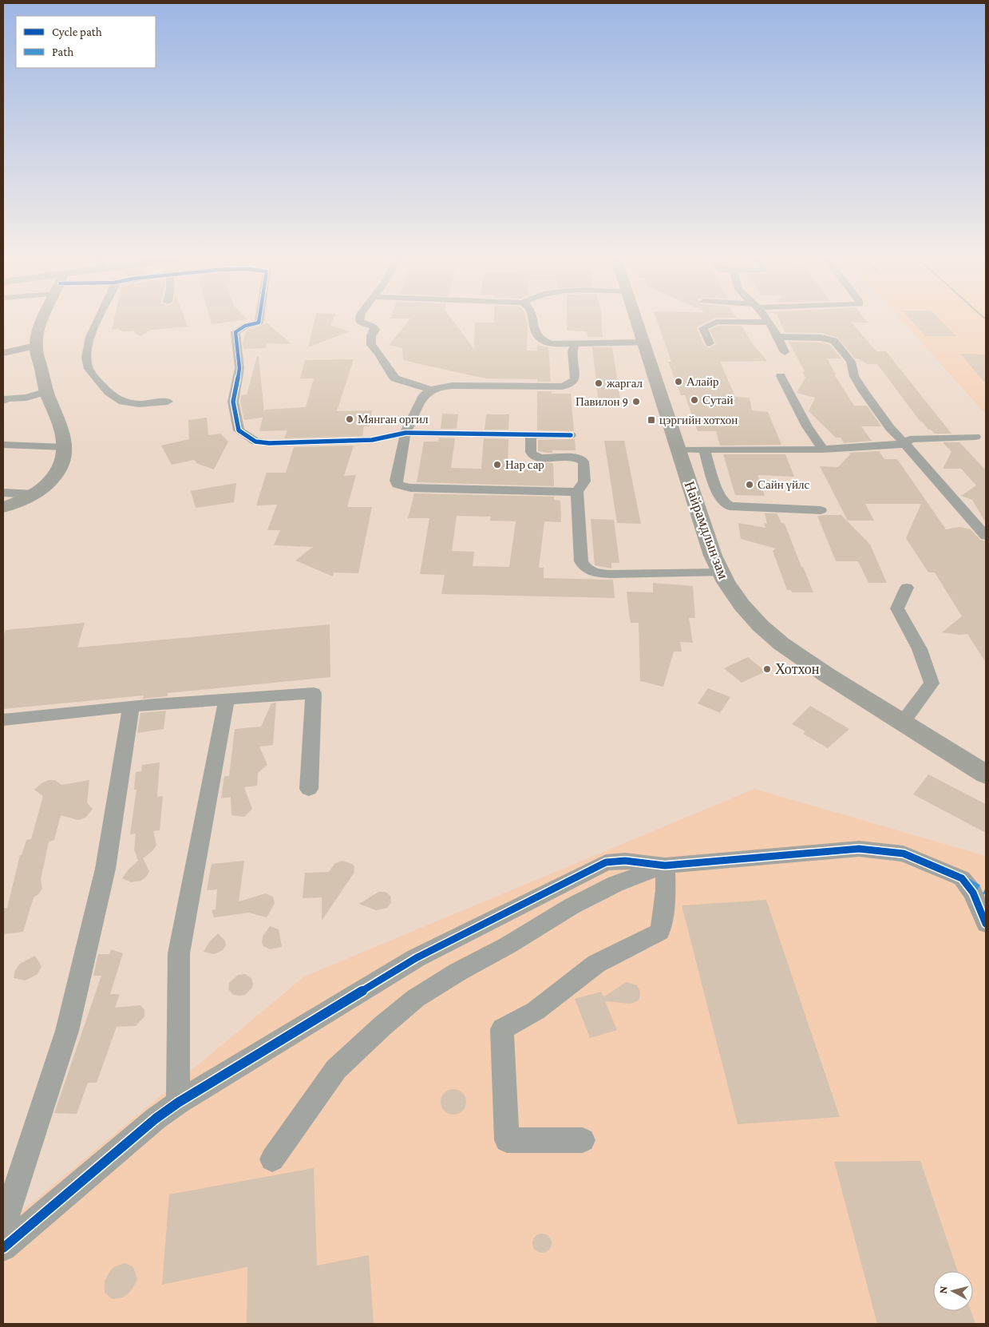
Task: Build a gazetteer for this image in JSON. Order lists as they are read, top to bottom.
{
  "streets": {
    "main road": ["Найрамдлын зам"]
  },
  "places": {
    "other": [
      "Алайр",
      "жаргал",
      "Сутай",
      "Павилон 9",
      "Мянган оргил",
      "Нар сар",
      "Сайн үйлс",
      "Хотхон"
    ],
    "transit": ["цэргийн хотхон"]
  },
  "legend": ["Cycle path", "Path"],
  "north": "left"
}
